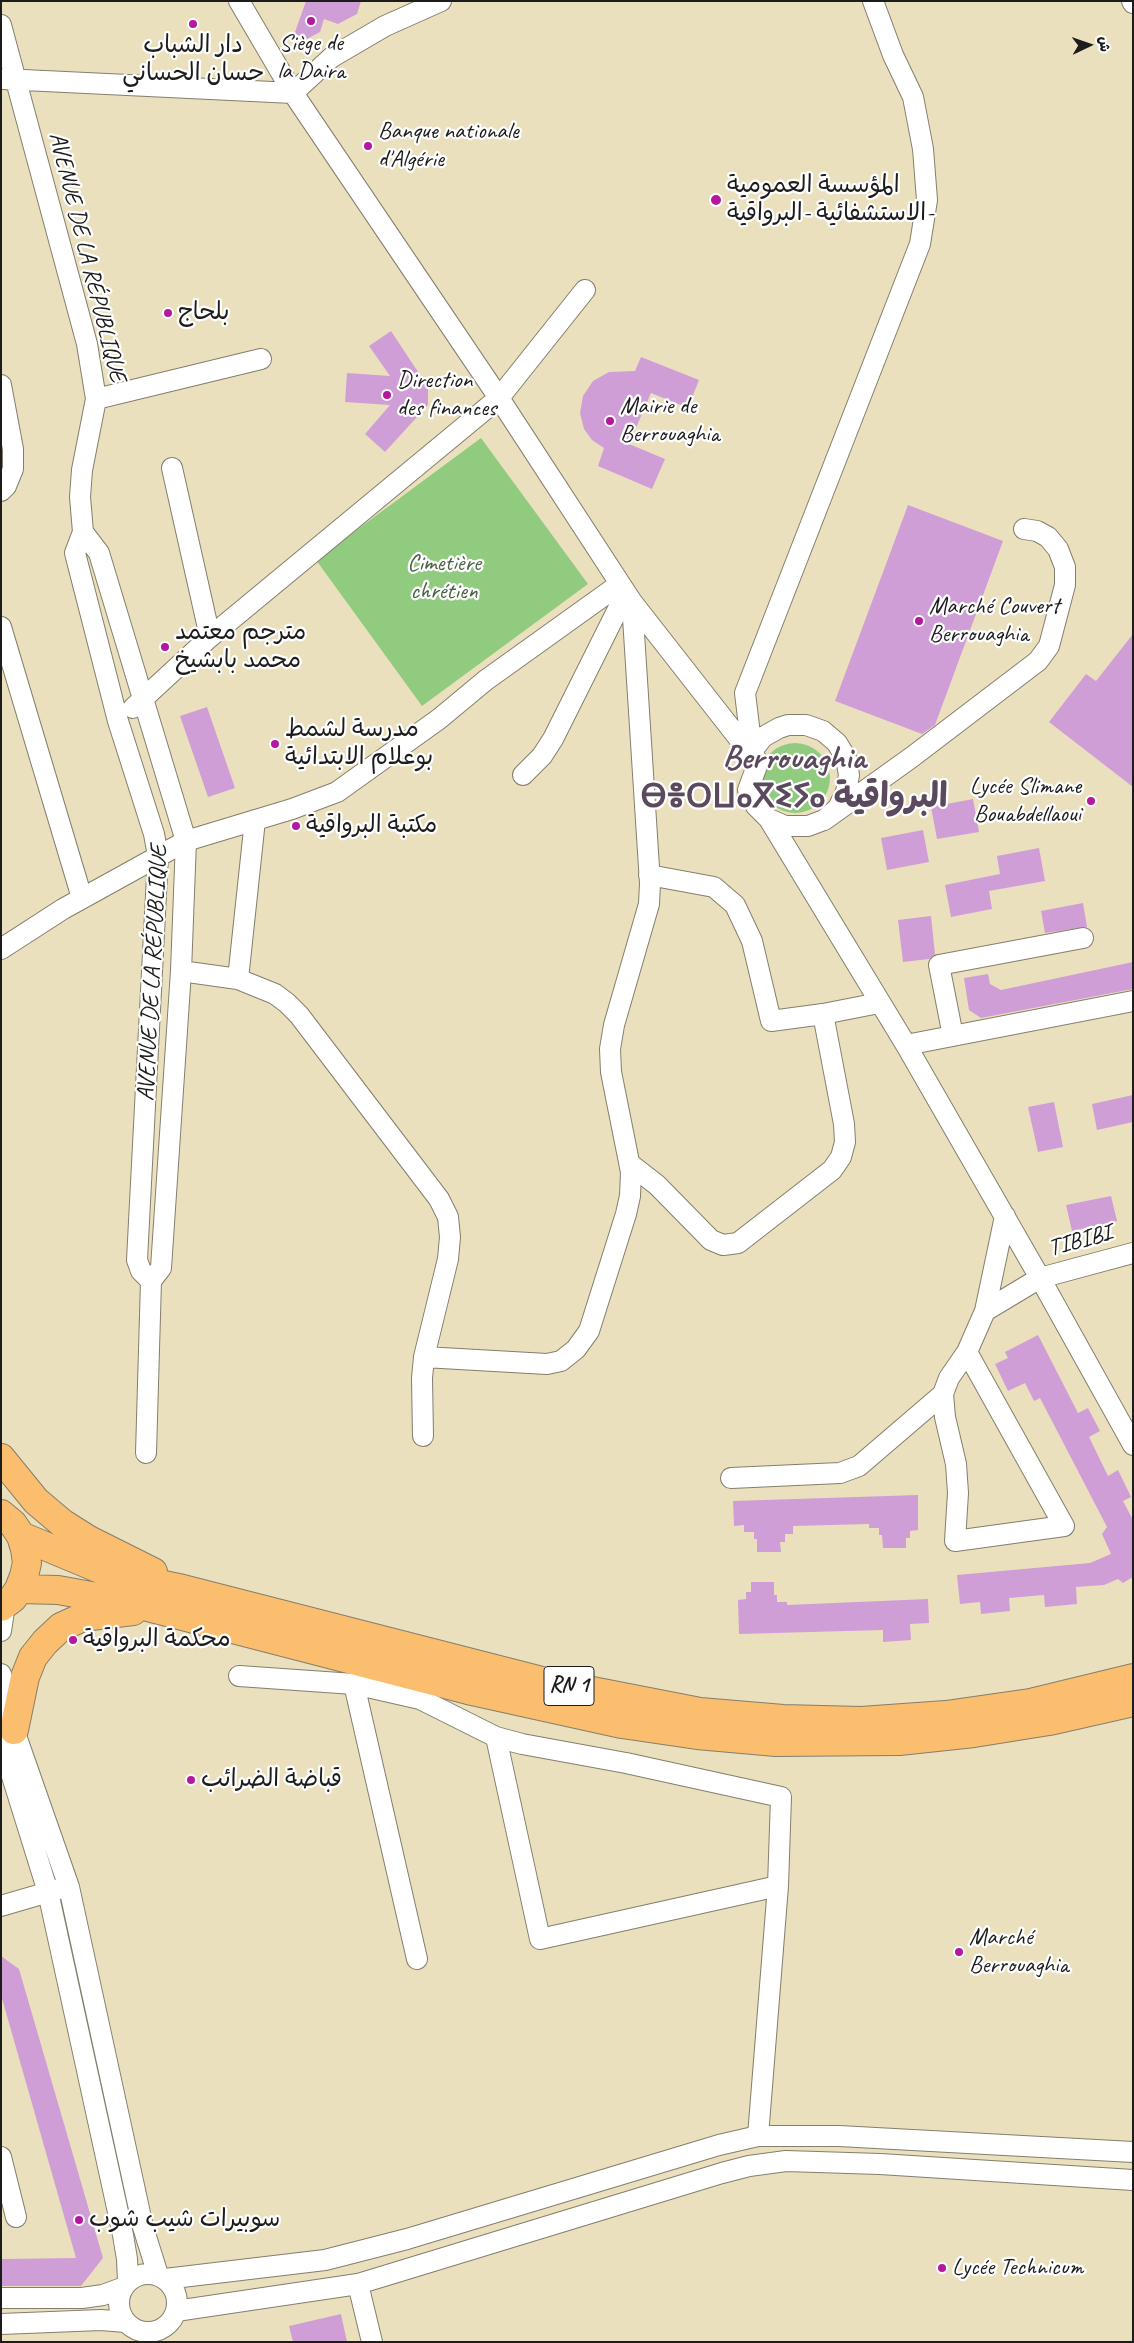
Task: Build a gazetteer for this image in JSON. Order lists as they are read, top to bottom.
{
  "streets": {
    "highway": ["RN 1"],
    "street": ["AVENUE DE LA RÉPUBLIQUE", "TIBIBI"]
  },
  "districts": ["Berrouaghia ⴱⴻⵔⵡⴰⴳⵉⵢⴰ البرواقية"],
  "parks": ["Cimetière chrétien"],
  "places": [
    "Siège de la Daira",
    "دار الشباب حسان الحساني",
    "Banque nationale d'Algérie",
    "المؤسسة العمومية الاستشفائية -البرواقية-",
    "بلحاج",
    "Direction des finances",
    "Mairie de Berrouaghia",
    "Marché Couvert Berrouaghia",
    "مترجم معتمد محمد بابشيخ",
    "مدرسة لشمط بوعلام الابتدائية",
    "Lycée Slimane Bouabdellaoui",
    "مكتبة البرواقية",
    "محكمة البرواقية",
    "قباضة الضرائب",
    "Marché Berrouaghia",
    "سوبيرات شيب شوب",
    "Lycée Technicum"
  ],
  "north": "right"
}
